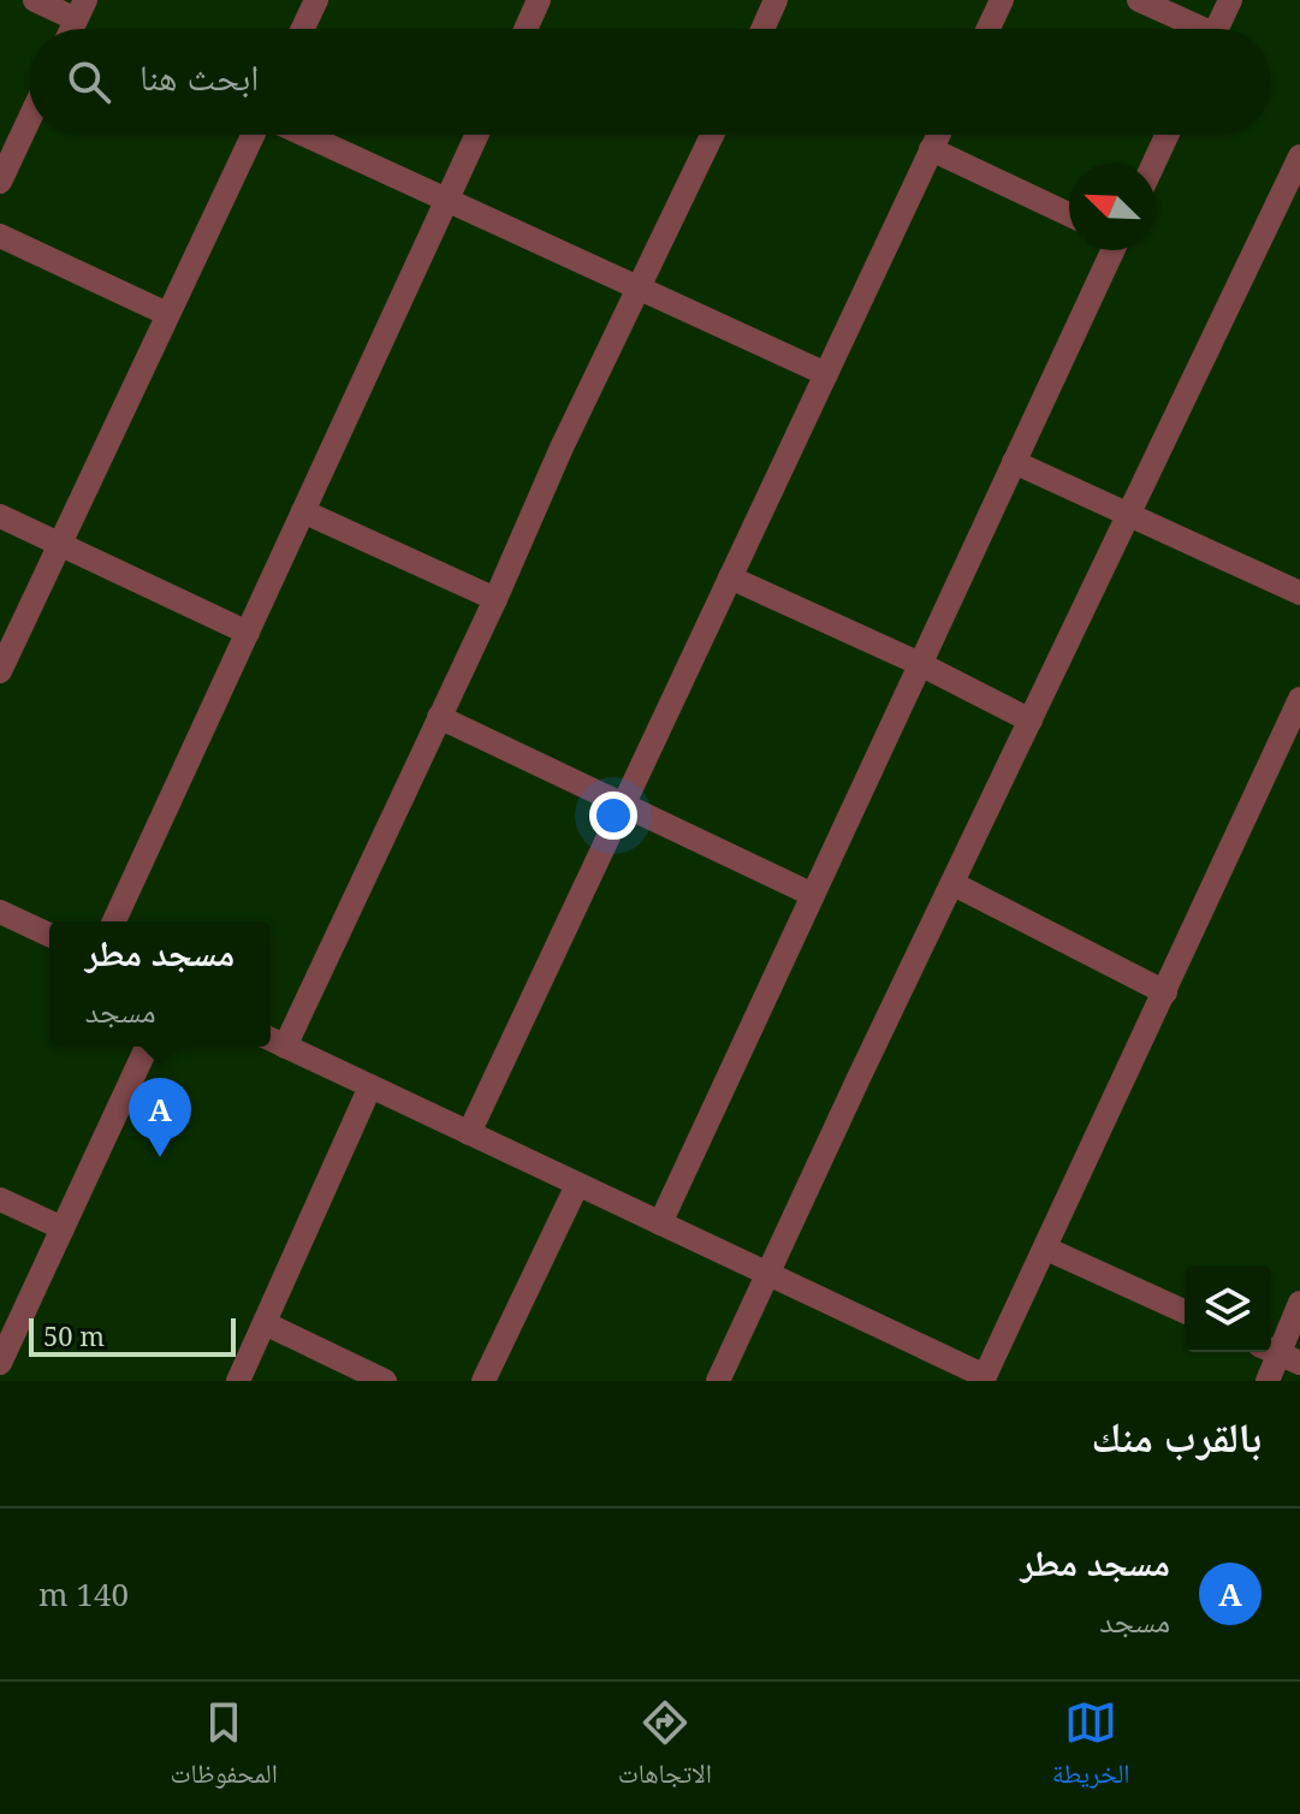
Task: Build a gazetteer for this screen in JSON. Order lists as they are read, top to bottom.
{
  "scale_bar": "50 m",
  "north": "top left",
  "page": {
    "search": "ابحث هنا",
    "popup": ["مسجد مطر", "مسجد"],
    "pins": "A",
    "scale": "50 m",
    "heading": "بالقرب منك",
    "list": [
      {
        "mark": "A",
        "name": "مسجد مطر",
        "note": "مسجد",
        "value": "140 m"
      }
    ],
    "nav": ["الخريطة", "الاتجاهات", "المحفوظات"]
  }
}
